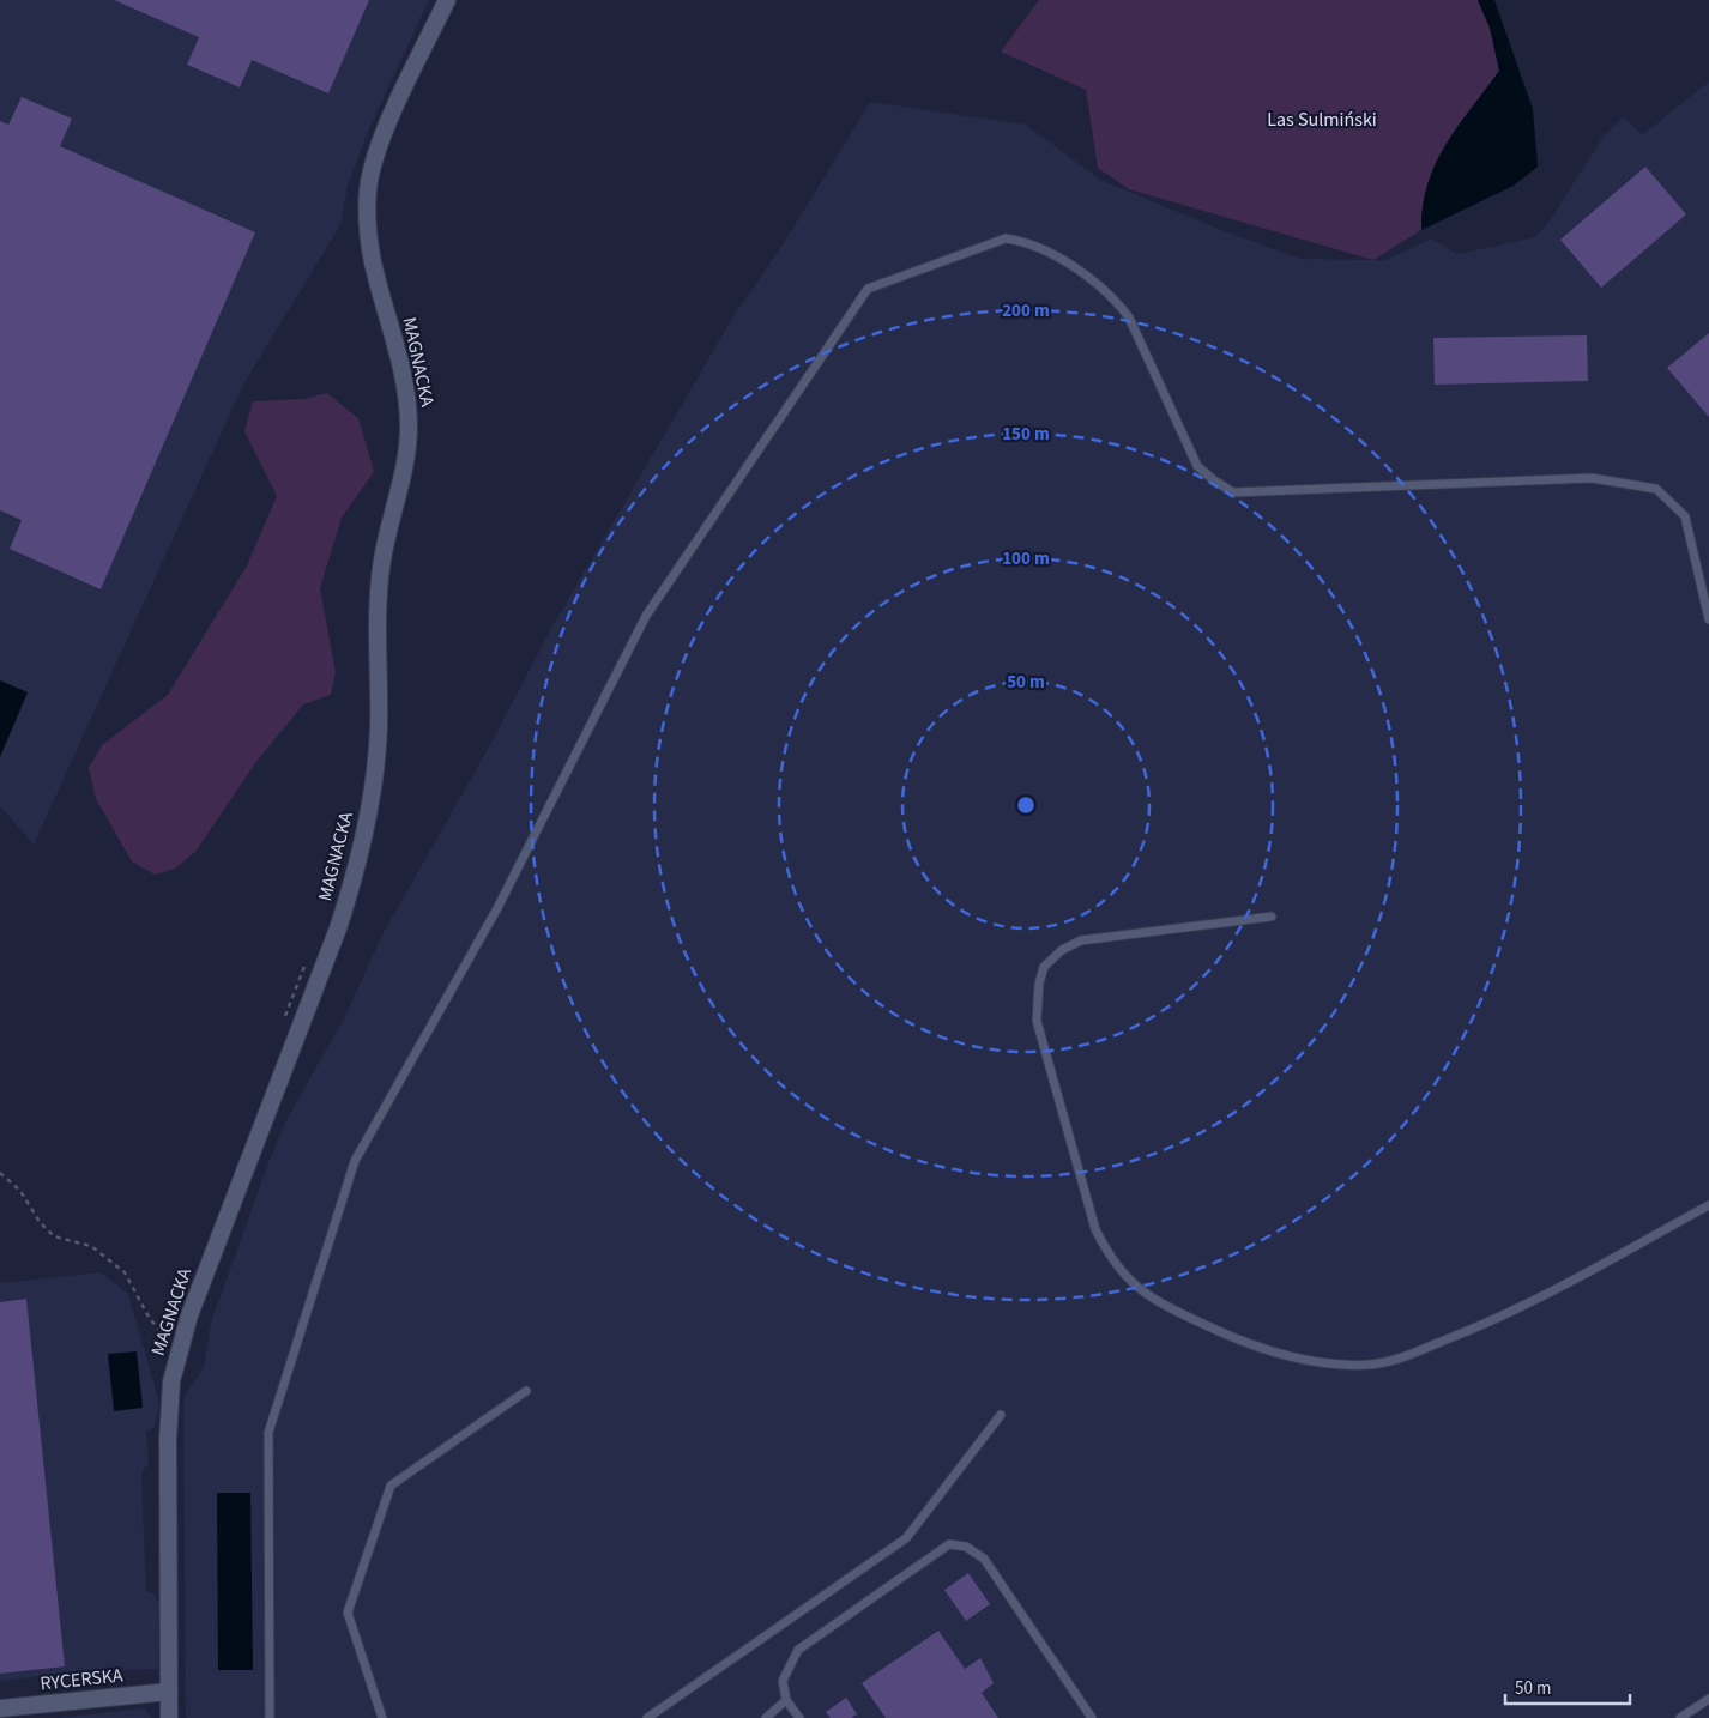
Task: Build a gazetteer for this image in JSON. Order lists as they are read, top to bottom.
{
  "streets": {
    "street": ["MAGNACKA", "RYCERSKA"]
  },
  "crossings": [
    ["MAGNACKA", "RYCERSKA"]
  ],
  "parks": ["Las Sulmiński"],
  "scale_bar": "50 m",
  "rings": [
    "200 m",
    "150 m",
    "100 m",
    "50 m"
  ]
}
